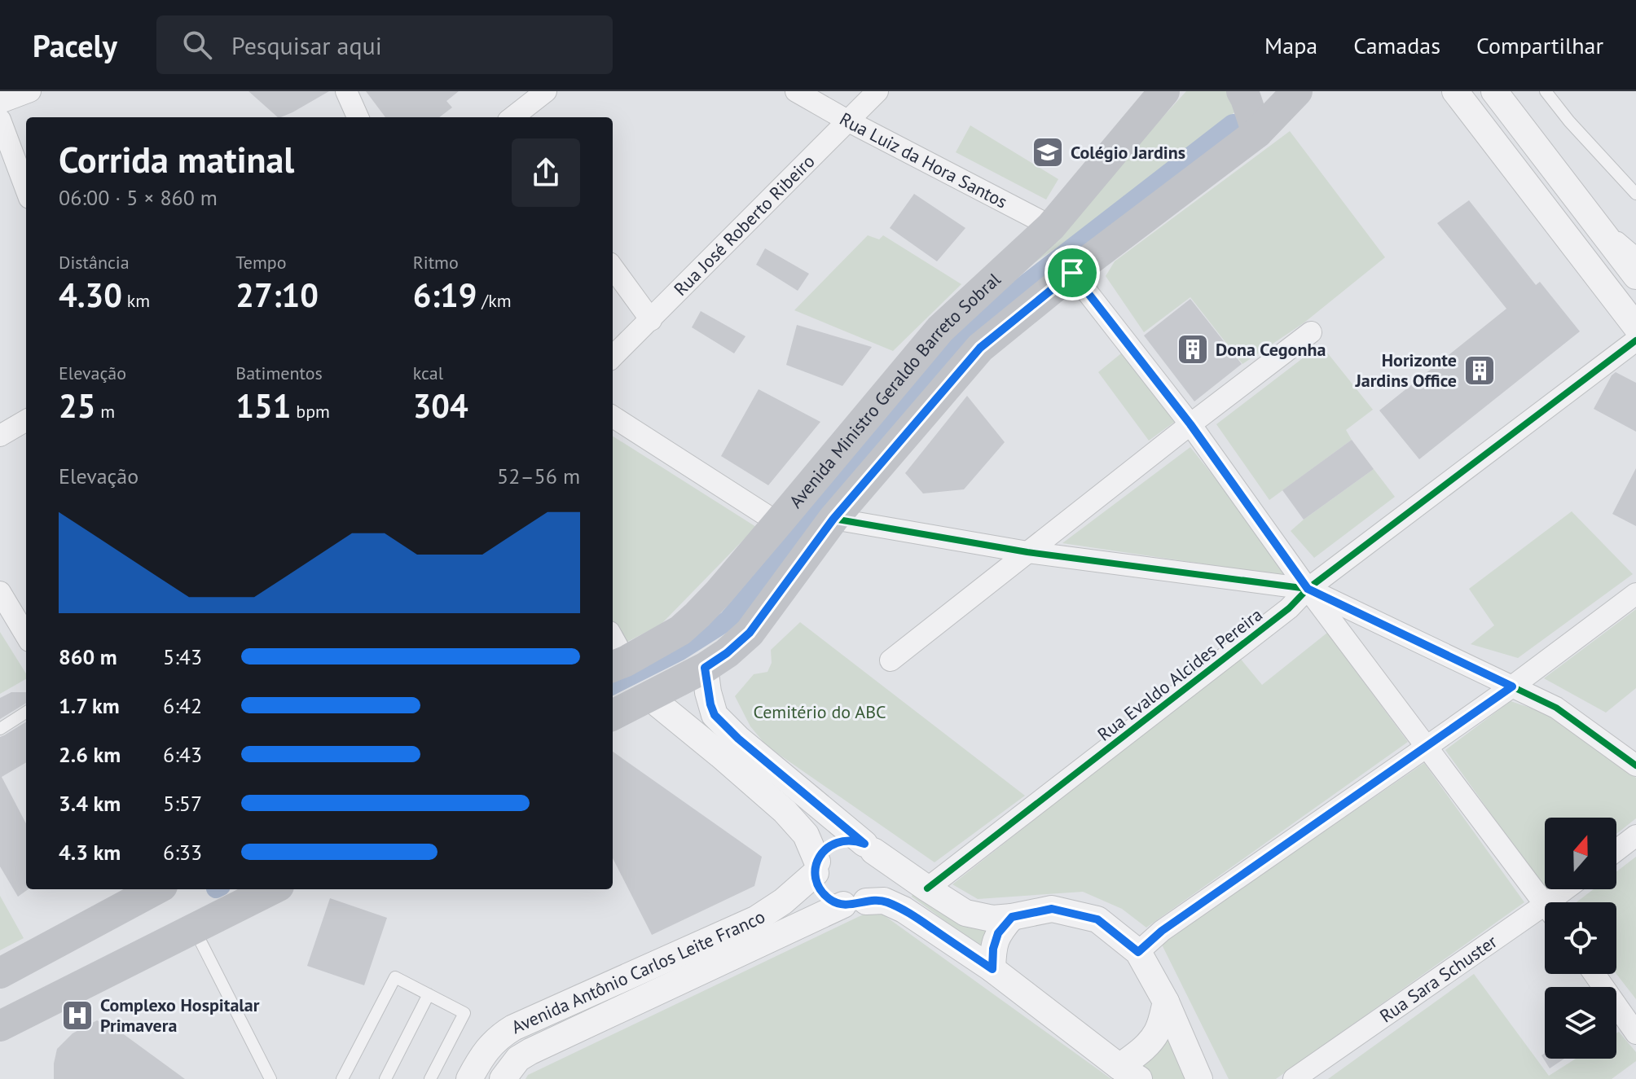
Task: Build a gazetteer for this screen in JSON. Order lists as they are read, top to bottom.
{
  "streets": {
    "main road": ["Avenida Ministro Geraldo Barreto Sobral"],
    "street": [
      "Rua Luiz da Hora Santos",
      "Rua José Roberto Ribeiro",
      "Rua Evaldo Alcides Pereira",
      "Avenida Antônio Carlos Leite Franco",
      "Rua Sara Schuster"
    ]
  },
  "crossings": [
    ["Rua Luiz da Hora Santos", "Rua José Roberto Ribeiro"],
    ["Rua Luiz da Hora Santos", "Avenida Ministro Geraldo Barreto Sobral"]
  ],
  "parks": ["Cemitério do ABC"],
  "places": {
    "school or university": ["Colégio Jardins"],
    "building": ["Dona Cegonha", "Horizonte Jardins Office"],
    "hospital": ["Complexo Hospitalar Primavera"]
  },
  "north": "top",
  "page": {
    "header": "Pacely",
    "search": "Pesquisar aqui",
    "nav": ["Mapa", "Camadas", "Compartilhar"],
    "heading": ["Corrida matinal", "06:00 · 5 × 860 m"],
    "stats": [
      ["Distância", "4.30 km"],
      ["Tempo", "27:10"],
      ["Ritmo", "6:19 /km"],
      ["Elevação", "25 m"],
      ["Batimentos", "151 bpm"],
      ["kcal", "304"]
    ],
    "chart": ["Elevação", "52–56 m"],
    "list": [
      {
        "name": "860 m",
        "note": "5:43"
      },
      {
        "name": "1.7 km",
        "note": "6:42"
      },
      {
        "name": "2.6 km",
        "note": "6:43"
      },
      {
        "name": "3.4 km",
        "note": "5:57"
      },
      {
        "name": "4.3 km",
        "note": "6:33"
      }
    ]
  }
}
